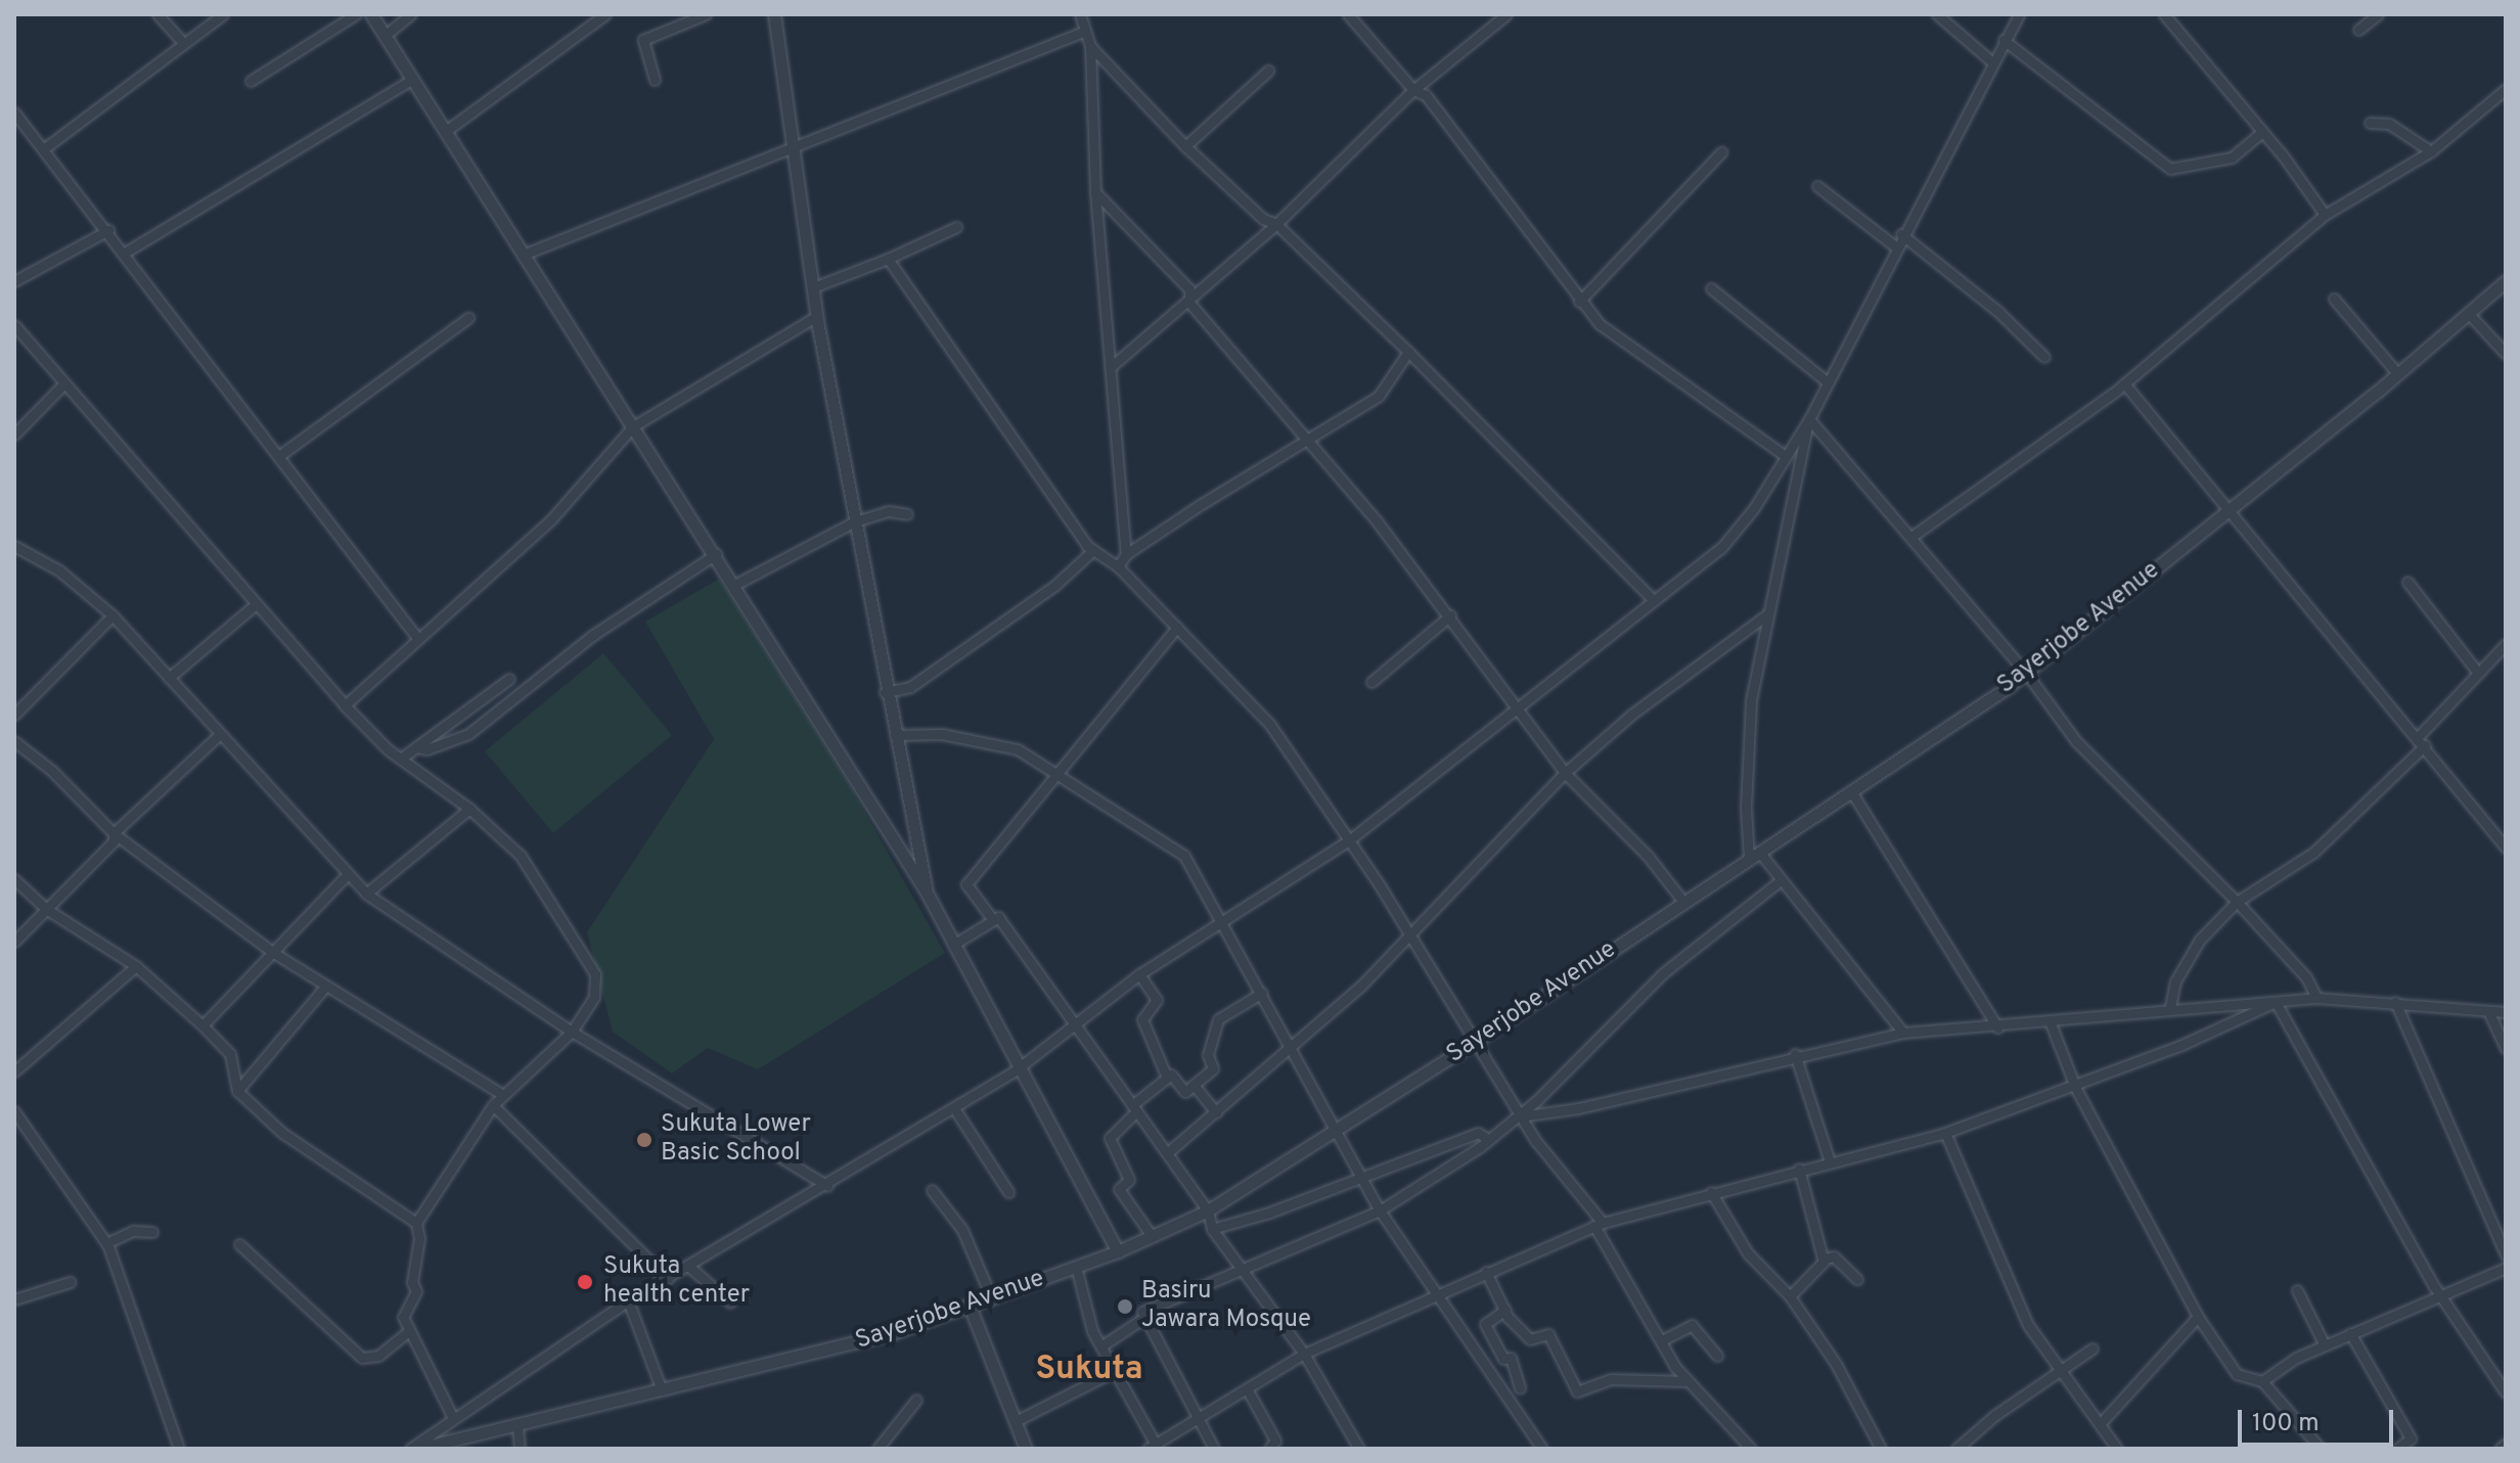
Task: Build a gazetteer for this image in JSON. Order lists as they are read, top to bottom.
{
  "streets": {
    "street": ["Sayerjobe Avenue"]
  },
  "districts": ["Sukuta"],
  "places": ["Sukuta Lower Basic School", "Sukuta health center", "Basiru Jawara Mosque"],
  "scale_bar": "100 m"
}
